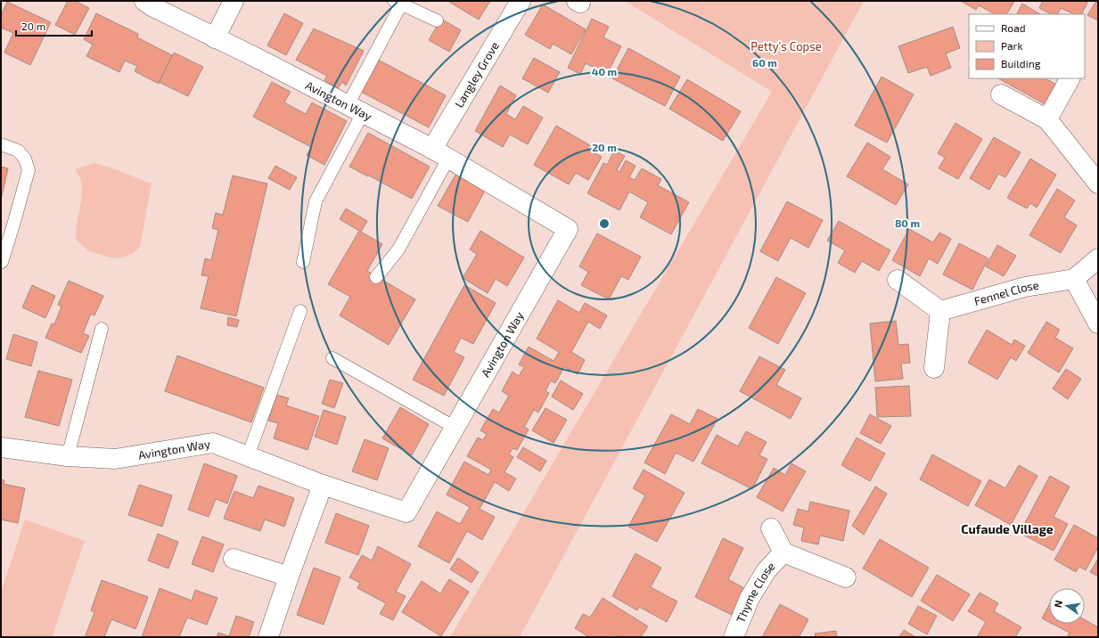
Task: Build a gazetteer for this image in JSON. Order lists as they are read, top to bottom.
{
  "streets": {
    "street": [
      "Langley Grove",
      "Avington Way",
      "Fennel Close",
      "Thyme Close"
    ]
  },
  "crossings": [
    ["Langley Grove", "Avington Way"]
  ],
  "districts": ["Cufaude Village"],
  "parks": ["Petty's Copse"],
  "legend": ["Road", "Park", "Building"],
  "scale_bar": "20 m",
  "north": "left",
  "rings": [
    "60 m",
    "40 m",
    "20 m",
    "80 m"
  ]
}
